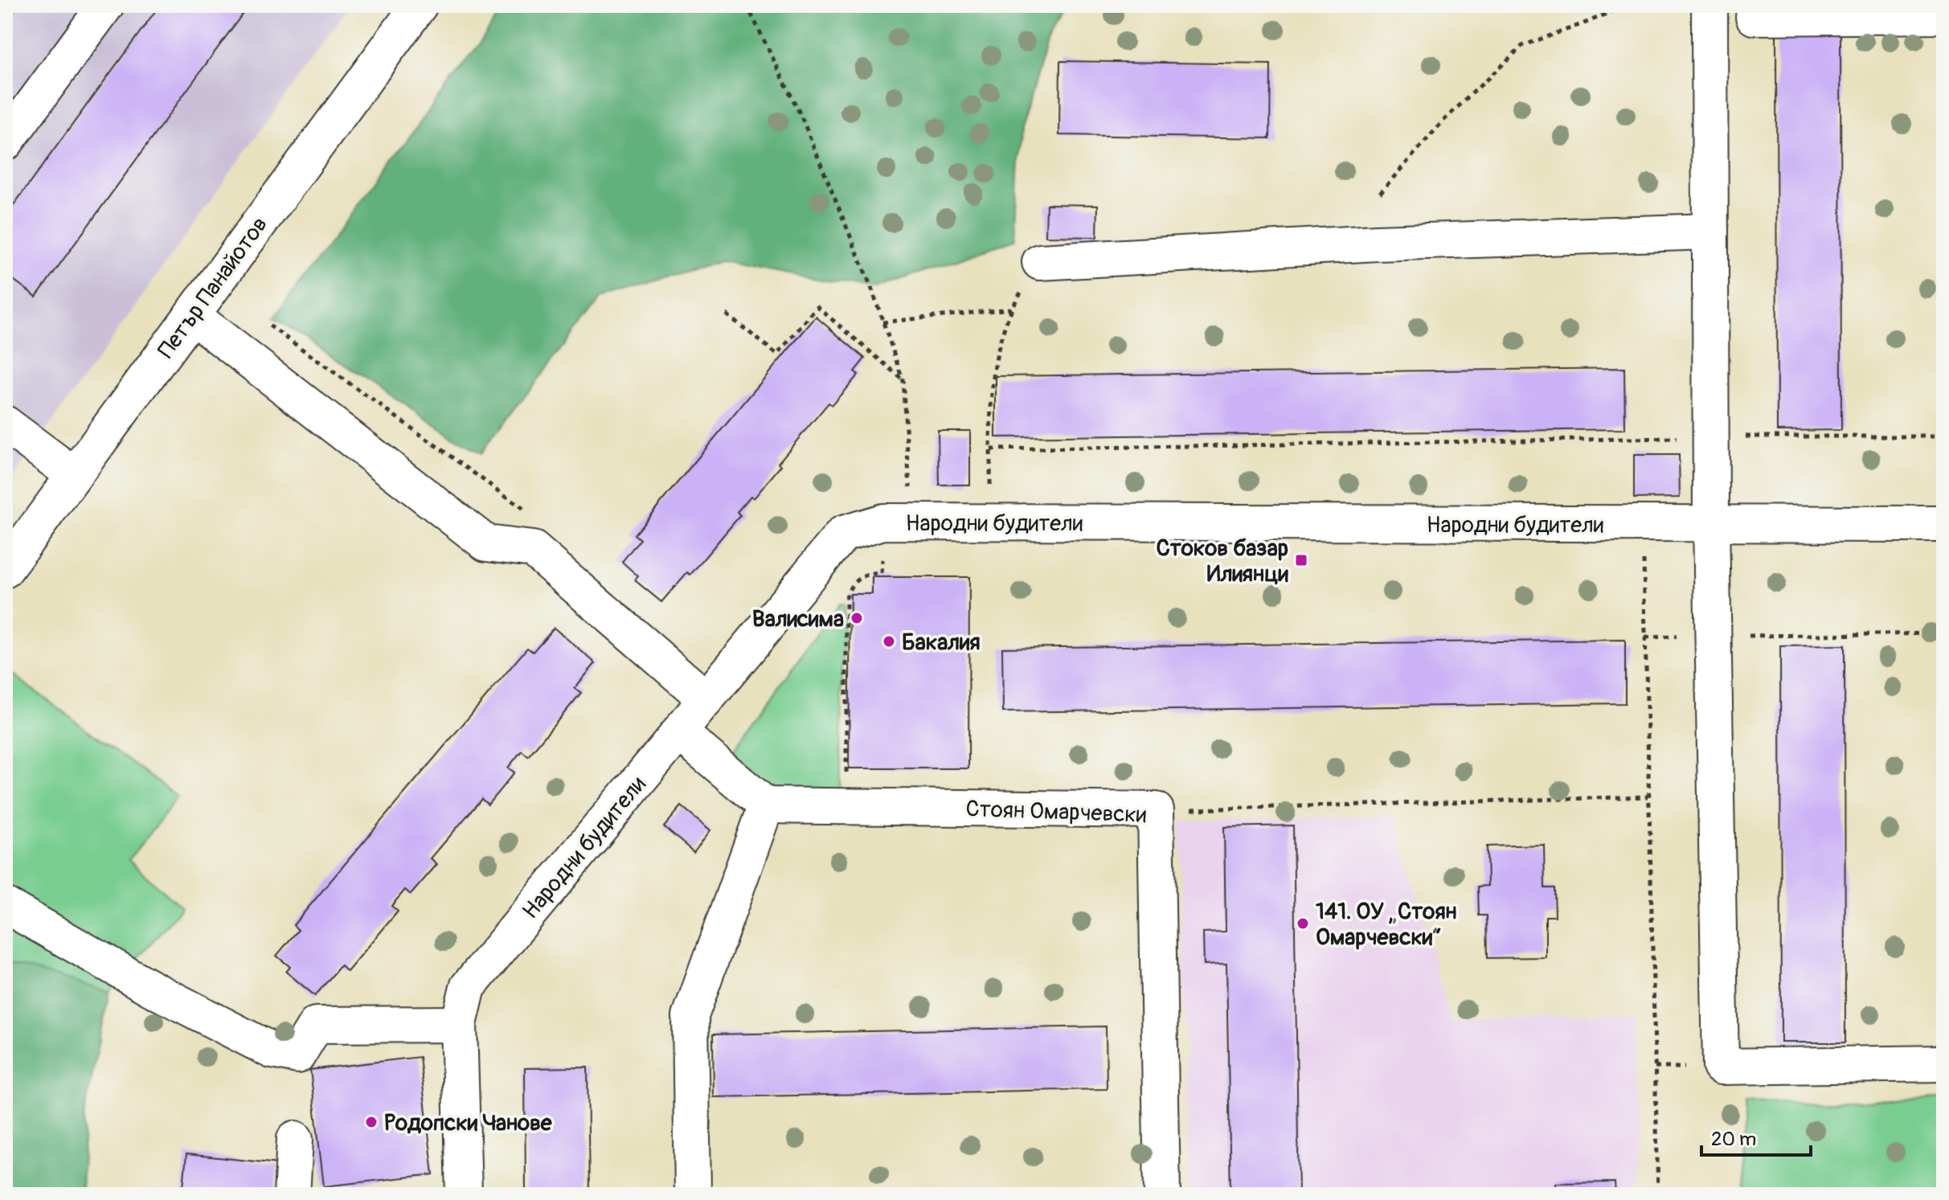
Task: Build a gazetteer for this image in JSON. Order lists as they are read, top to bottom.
{
  "streets": {
    "street": ["Петър Панайотов", "Народни будители", "Стоян Омарчевски"]
  },
  "places": {
    "transit": ["Стоков базар Илиянци"],
    "other": [
      "Валисима",
      "Бакалия",
      "141. ОУ „Стоян Омарчевски“",
      "Родопски Чанове"
    ]
  },
  "scale_bar": "20 m"
}
